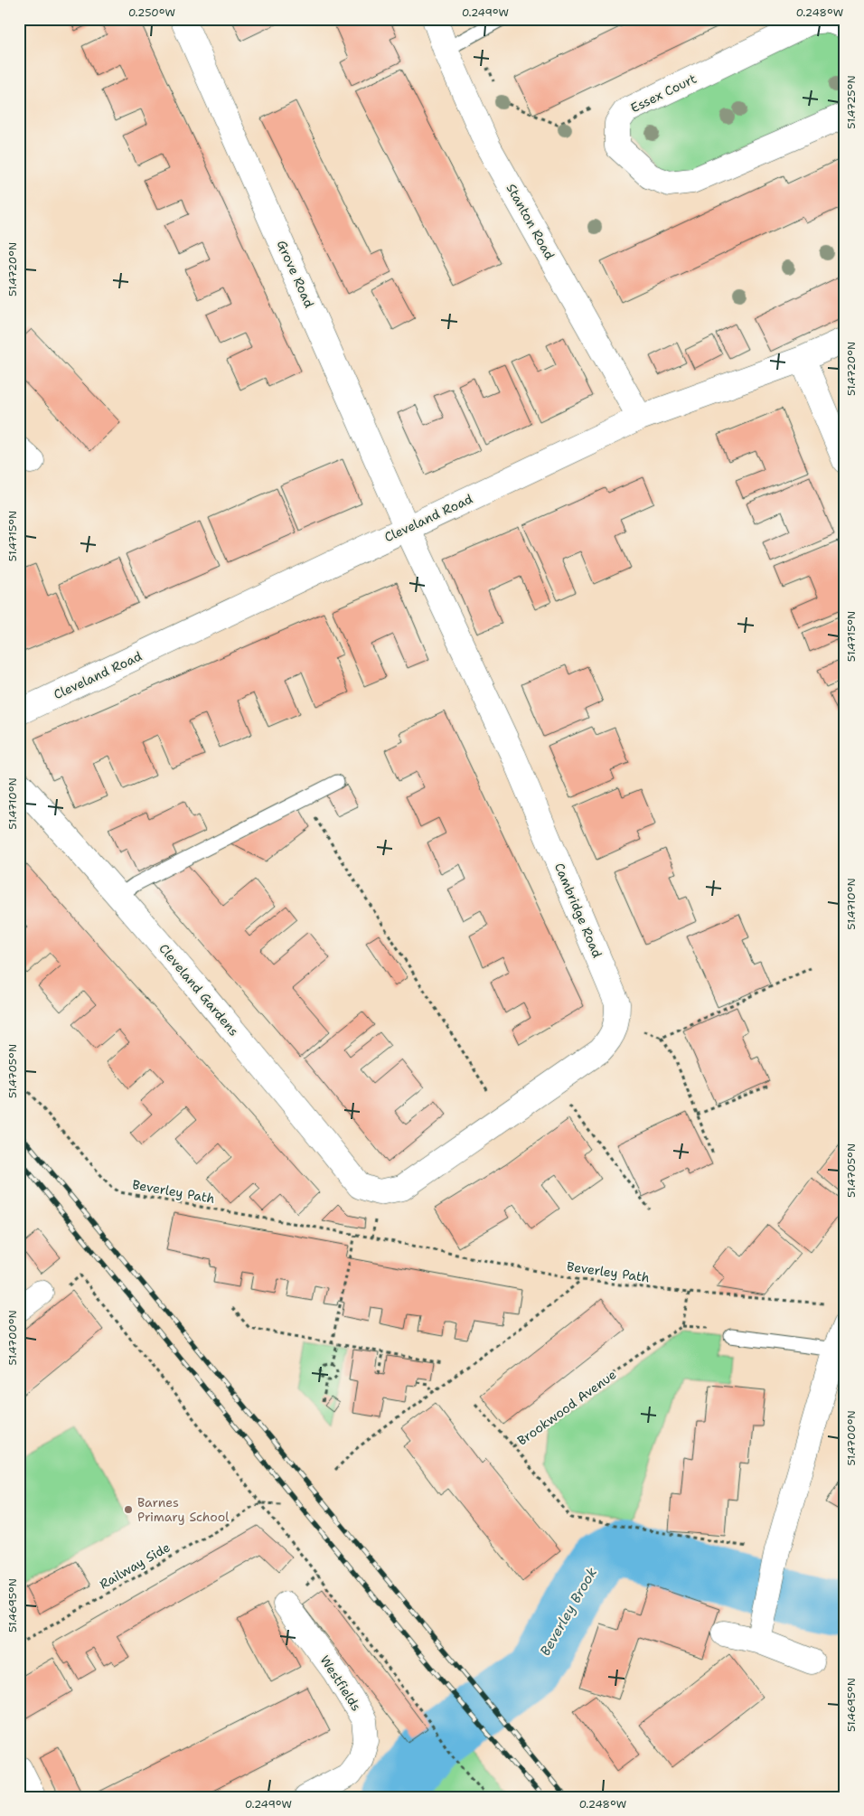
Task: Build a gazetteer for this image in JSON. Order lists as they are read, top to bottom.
{
  "streets": {
    "street": [
      "Essex Court",
      "Stanton Road",
      "Grove Road",
      "Cleveland Road",
      "Cambridge Road",
      "Cleveland Gardens",
      "Westfields"
    ],
    "path": ["Beverley Path", "Brookwood Avenue", "Railway Side"]
  },
  "crossings": [
    ["Stanton Road", "Cleveland Road"],
    ["Grove Road", "Cleveland Road"],
    ["Grove Road", "Cambridge Road"],
    ["Cleveland Road", "Cambridge Road"],
    ["Cambridge Road", "Cleveland Gardens"],
    ["Beverley Path", "Brookwood Avenue"]
  ],
  "water": ["Beverley Brook"],
  "places": ["Barnes Primary School"],
  "coordinates": [
    "0.250°W",
    "0.249°W",
    "0.248°W",
    "51.4725°N",
    "51.4720°N",
    "51.4715°N",
    "51.4710°N",
    "51.4705°N",
    "51.4700°N",
    "51.4695°N"
  ]
}
